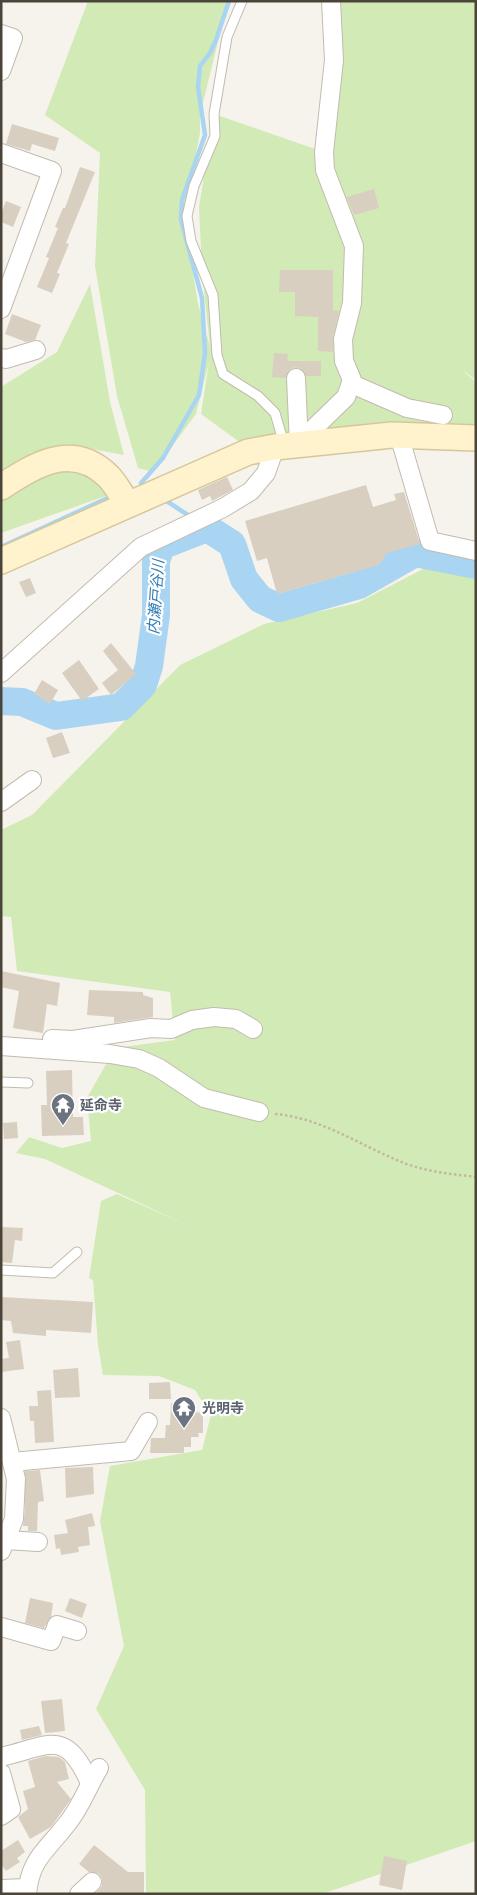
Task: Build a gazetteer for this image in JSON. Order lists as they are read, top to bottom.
{
  "water": ["内瀬戸谷川"],
  "places": {
    "temple": ["延命寺", "光明寺"]
  }
}
